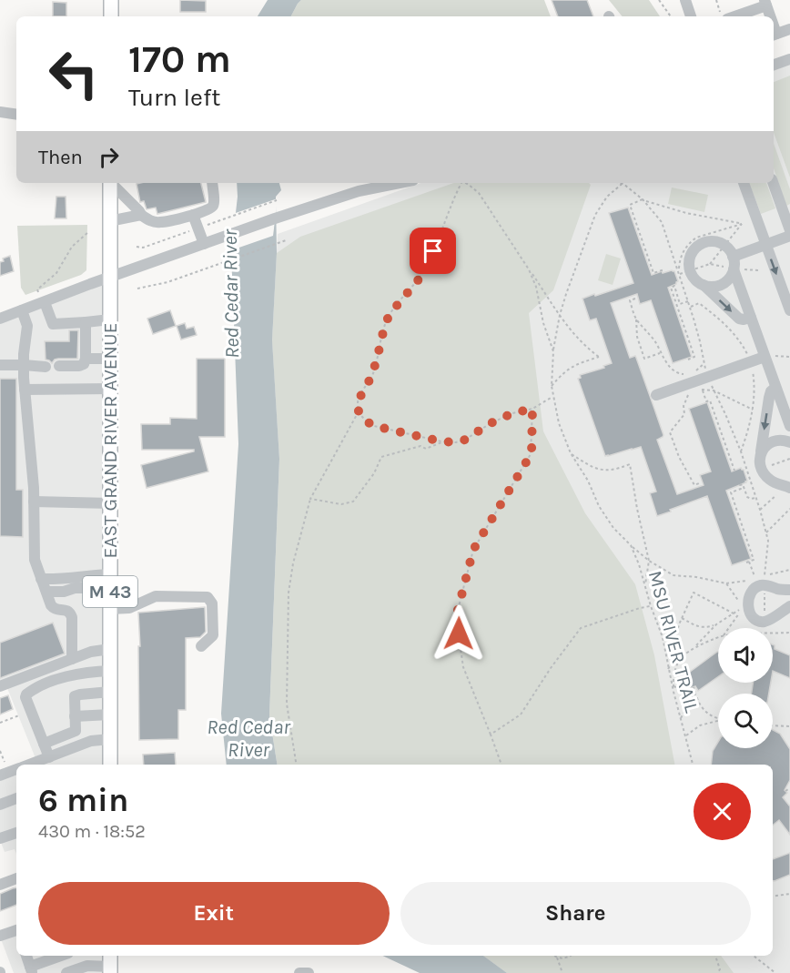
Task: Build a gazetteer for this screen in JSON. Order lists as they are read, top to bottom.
{
  "streets": {
    "main road": ["EAST GRAND RIVER AVENUE", "M 43"],
    "path": ["MSU RIVER TRAIL"]
  },
  "water": ["Red Cedar River"],
  "page": {
    "turn": ["170 m", "Turn left"],
    "then": "Then",
    "heading": ["6 min", "430 m · 18:52"],
    "buttons": ["Exit", "Share"]
  }
}
